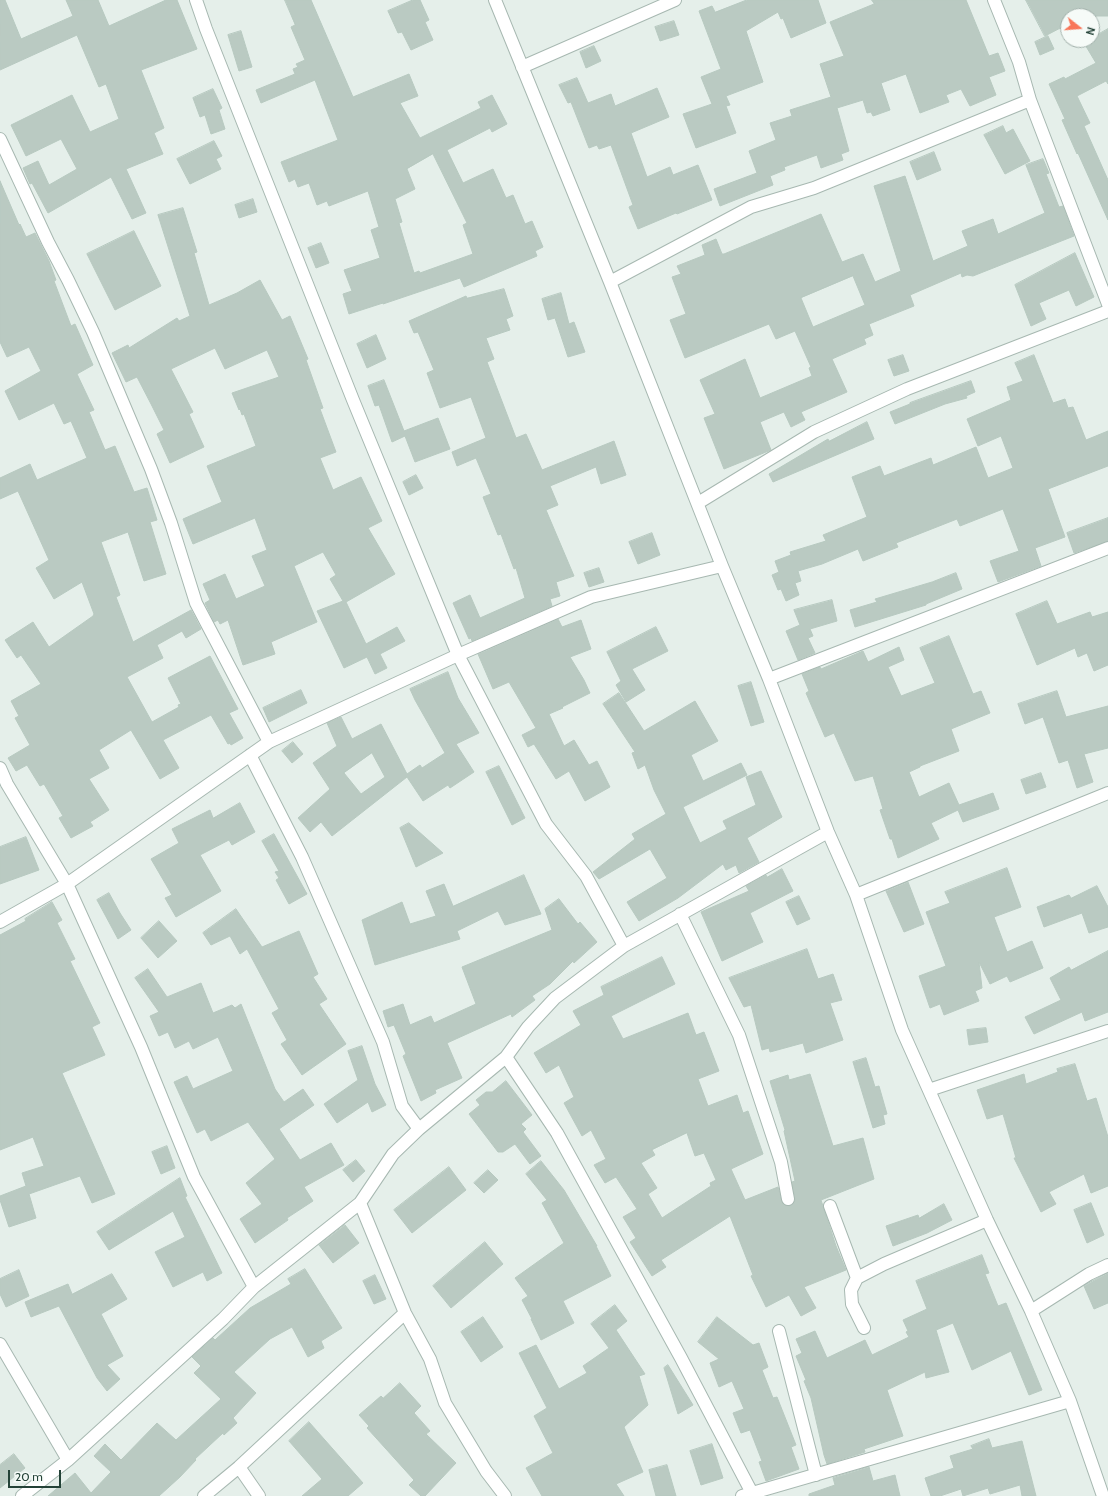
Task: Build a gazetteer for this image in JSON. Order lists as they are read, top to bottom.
{
  "scale_bar": "20 m",
  "north": "right"
}
